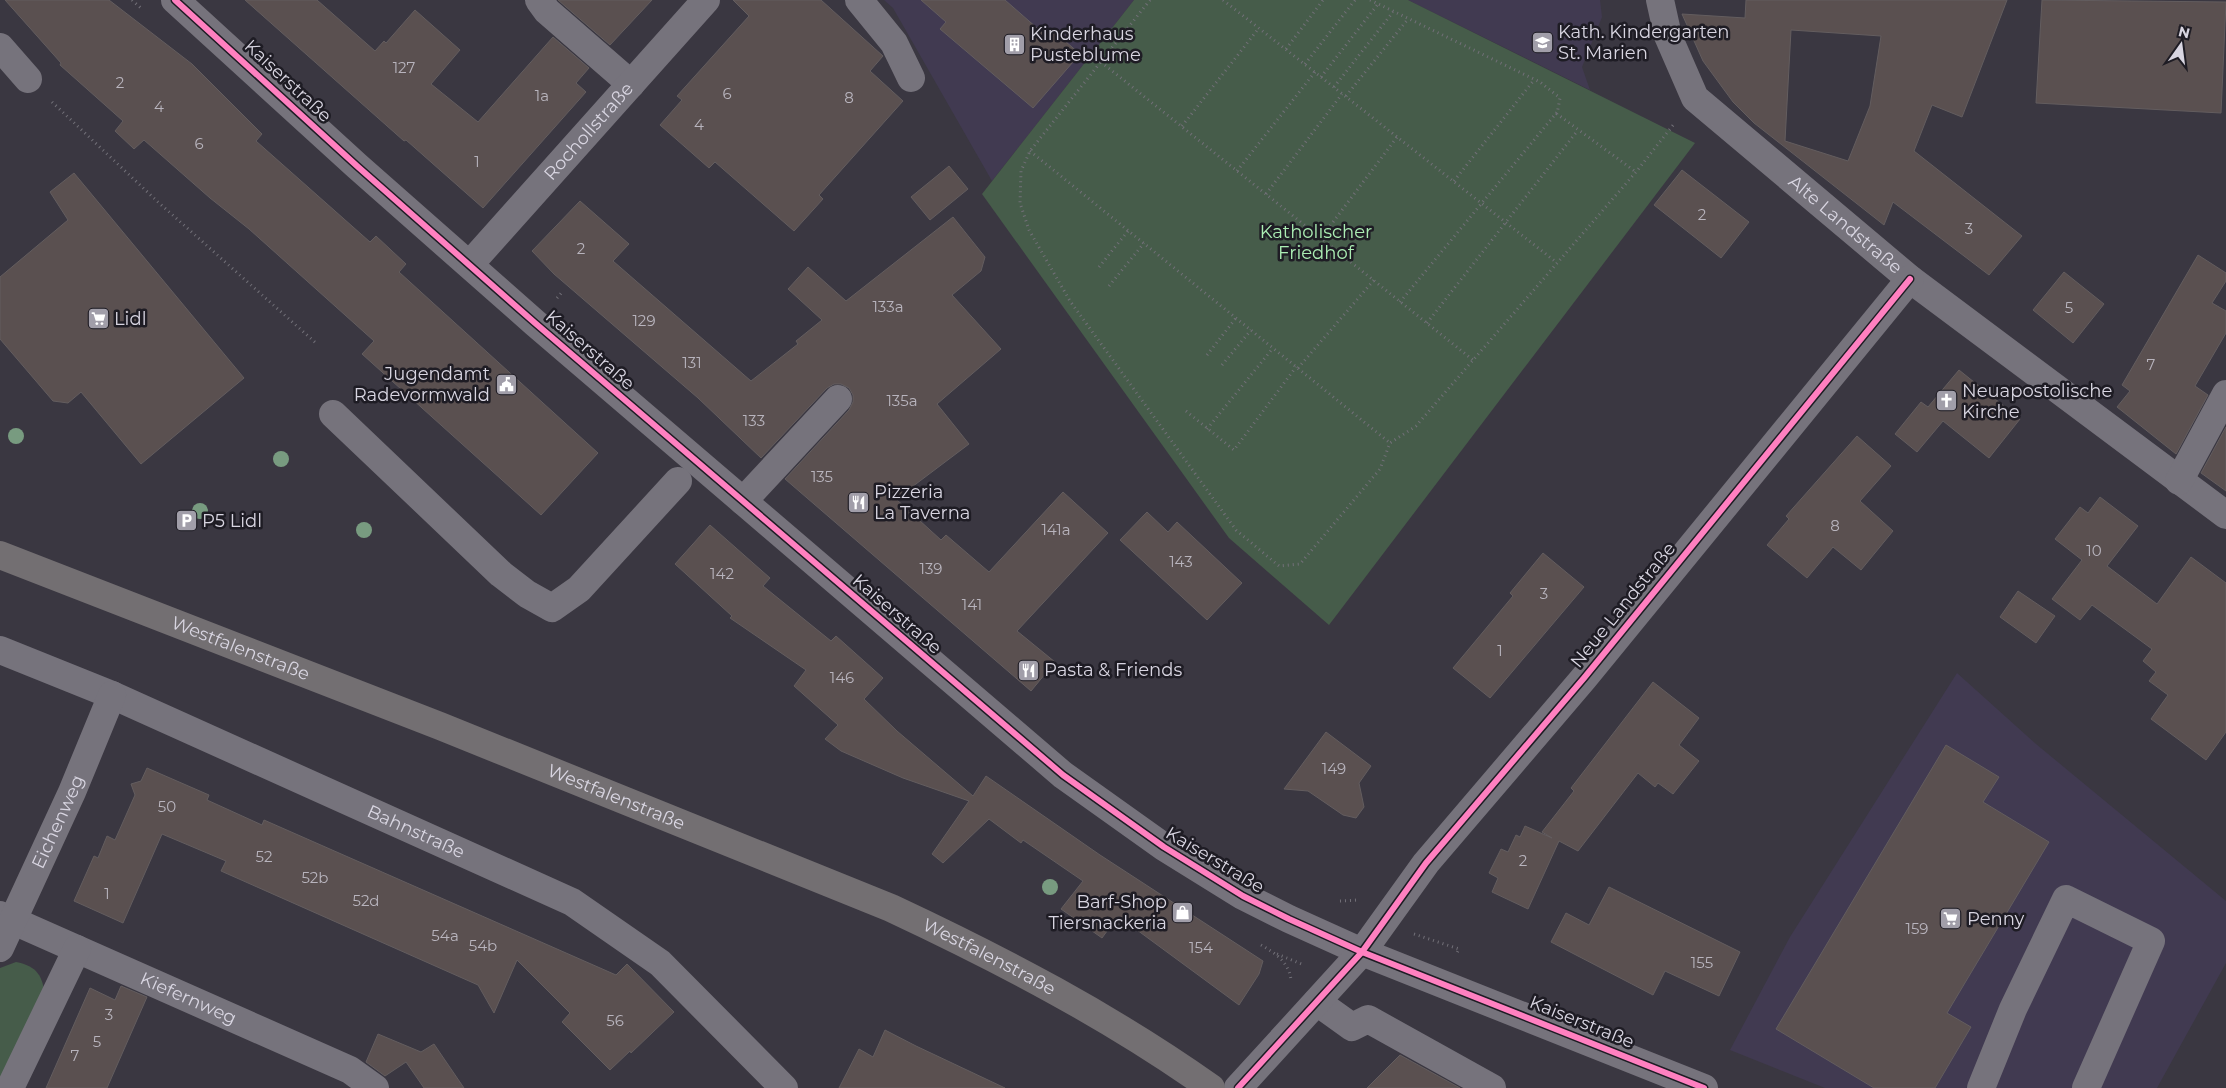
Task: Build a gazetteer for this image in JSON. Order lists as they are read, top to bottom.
{
  "streets": {
    "main road": ["Westfalenstraße"],
    "street": [
      "Kaiserstraße",
      "Rochollstraße",
      "Alte Landstraße",
      "Neue Landstraße",
      "Eichenweg",
      "Bahnstraße",
      "Kiefernweg"
    ]
  },
  "crossings": [
    ["Kaiserstraße", "Rochollstraße"],
    ["Kaiserstraße", "Neue Landstraße"],
    ["Alte Landstraße", "Neue Landstraße"],
    ["Eichenweg", "Bahnstraße"],
    ["Eichenweg", "Kiefernweg"]
  ],
  "parks": ["Katholischer Friedhof"],
  "places": {
    "school or university": ["Kath. Kindergarten St. Marien"],
    "building": ["Kinderhaus Pusteblume"],
    "supermarket": ["Lidl", "Penny"],
    "public building": ["Jugendamt Radevormwald"],
    "church": ["Neuapostolische Kirche"],
    "restaurant": ["Pizzeria La Taverna", "Pasta & Friends"],
    "parking": ["P5 Lidl"],
    "shop": ["Barf-Shop Tiersnackeria"]
  },
  "house_numbers": [
    "127",
    "2",
    "6",
    "1a",
    "8",
    "4",
    "4",
    "6",
    "1",
    "2",
    "3",
    "2",
    "133a",
    "5",
    "129",
    "131",
    "7",
    "135a",
    "133",
    "135",
    "8",
    "141a",
    "10",
    "143",
    "139",
    "142",
    "3",
    "141",
    "1",
    "146",
    "149",
    "50",
    "52",
    "2",
    "52b",
    "1",
    "52d",
    "159",
    "54a",
    "54b",
    "154",
    "155",
    "3",
    "56",
    "5",
    "7"
  ],
  "north": "top"
}
